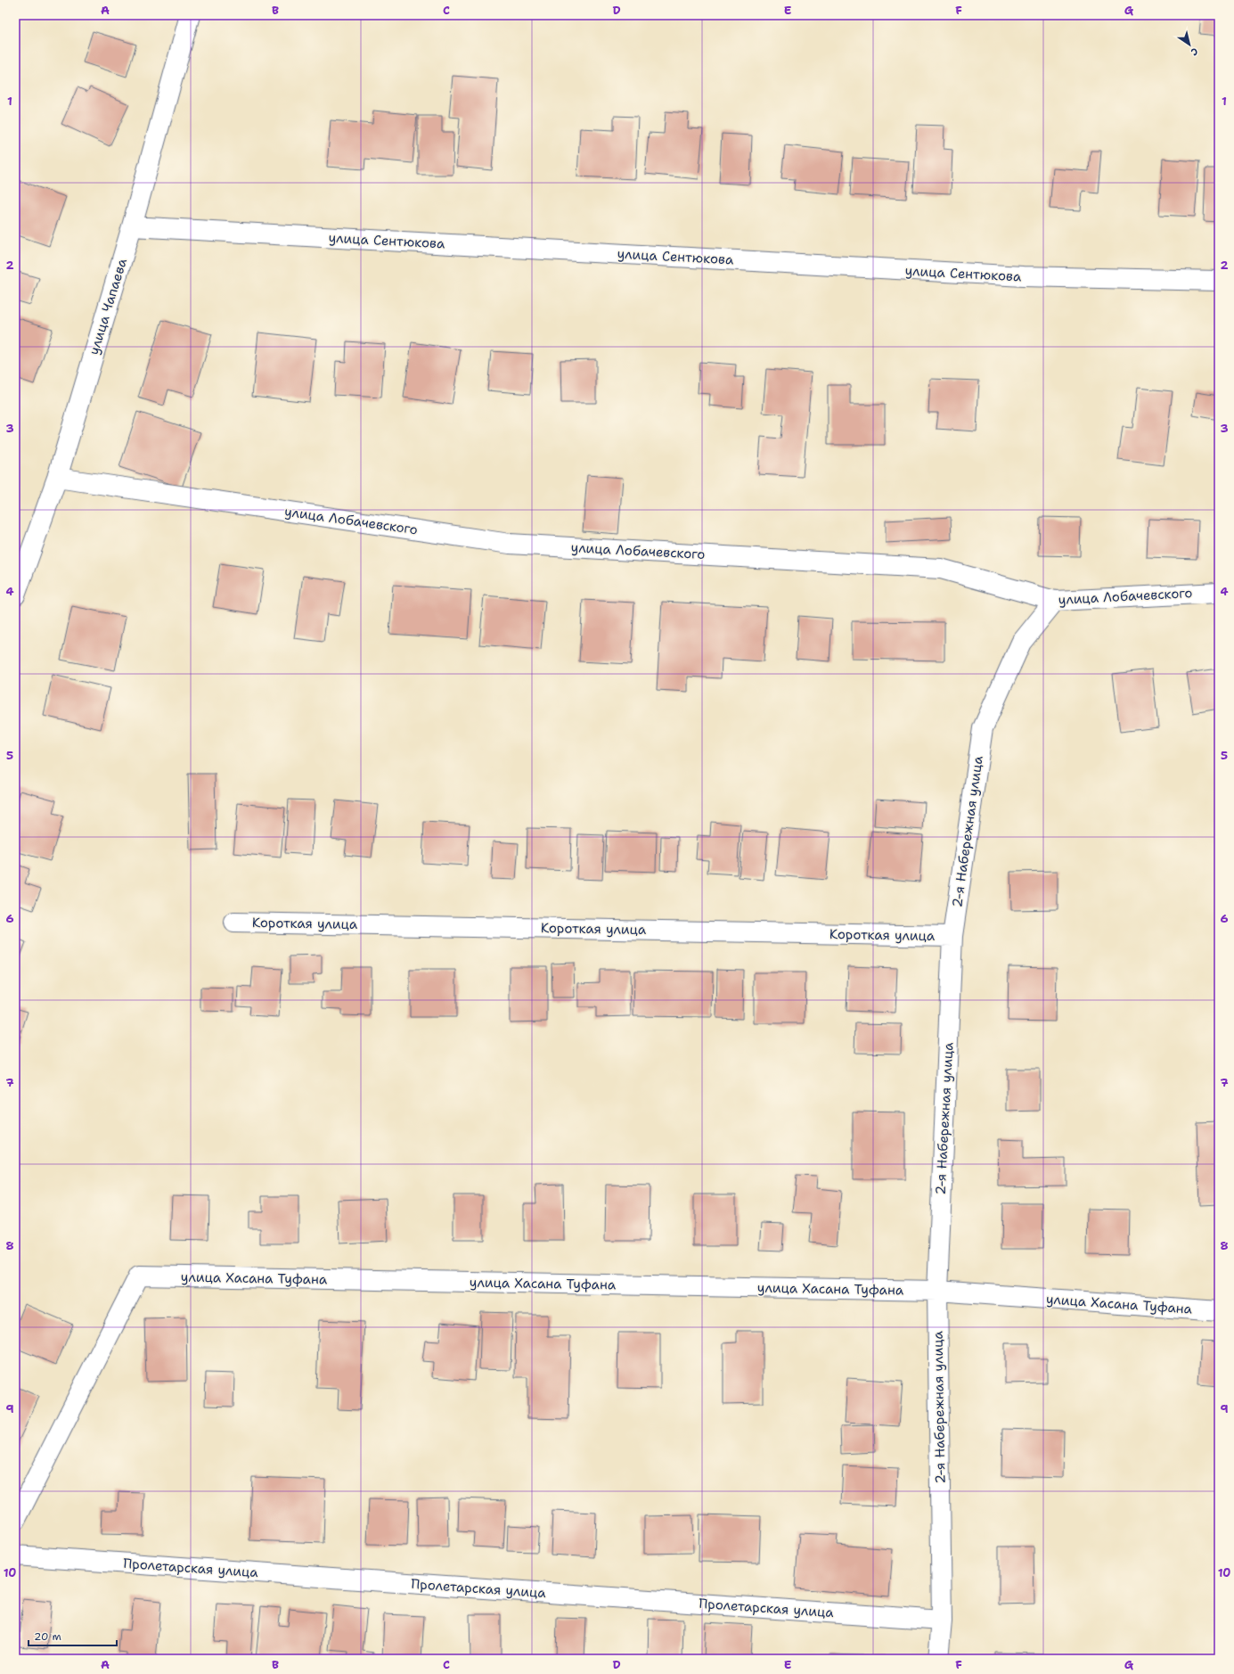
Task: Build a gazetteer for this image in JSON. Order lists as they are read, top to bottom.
{
  "streets": {
    "street": [
      "улица Сентюкова",
      "улица Чапаева",
      "улица Лобачевского",
      "2-я Набережная улица",
      "Короткая улица",
      "улица Хасана Туфана",
      "Пролетарская улица"
    ]
  },
  "crossings": [
    ["улица Сентюкова", "улица Чапаева"],
    ["улица Чапаева", "улица Лобачевского"],
    ["улица Лобачевского", "2-я Набережная улица"],
    ["2-я Набережная улица", "Короткая улица"],
    ["2-я Набережная улица", "улица Хасана Туфана"],
    ["2-я Набережная улица", "Пролетарская улица"]
  ],
  "scale_bar": "20 m",
  "north": "bottom right",
  "grid": {
    "columns": [
      "A",
      "B",
      "C",
      "D",
      "E",
      "F",
      "G"
    ],
    "rows": [
      "1",
      "2",
      "3",
      "4",
      "5",
      "6",
      "7",
      "8",
      "9",
      "10"
    ]
  }
}
